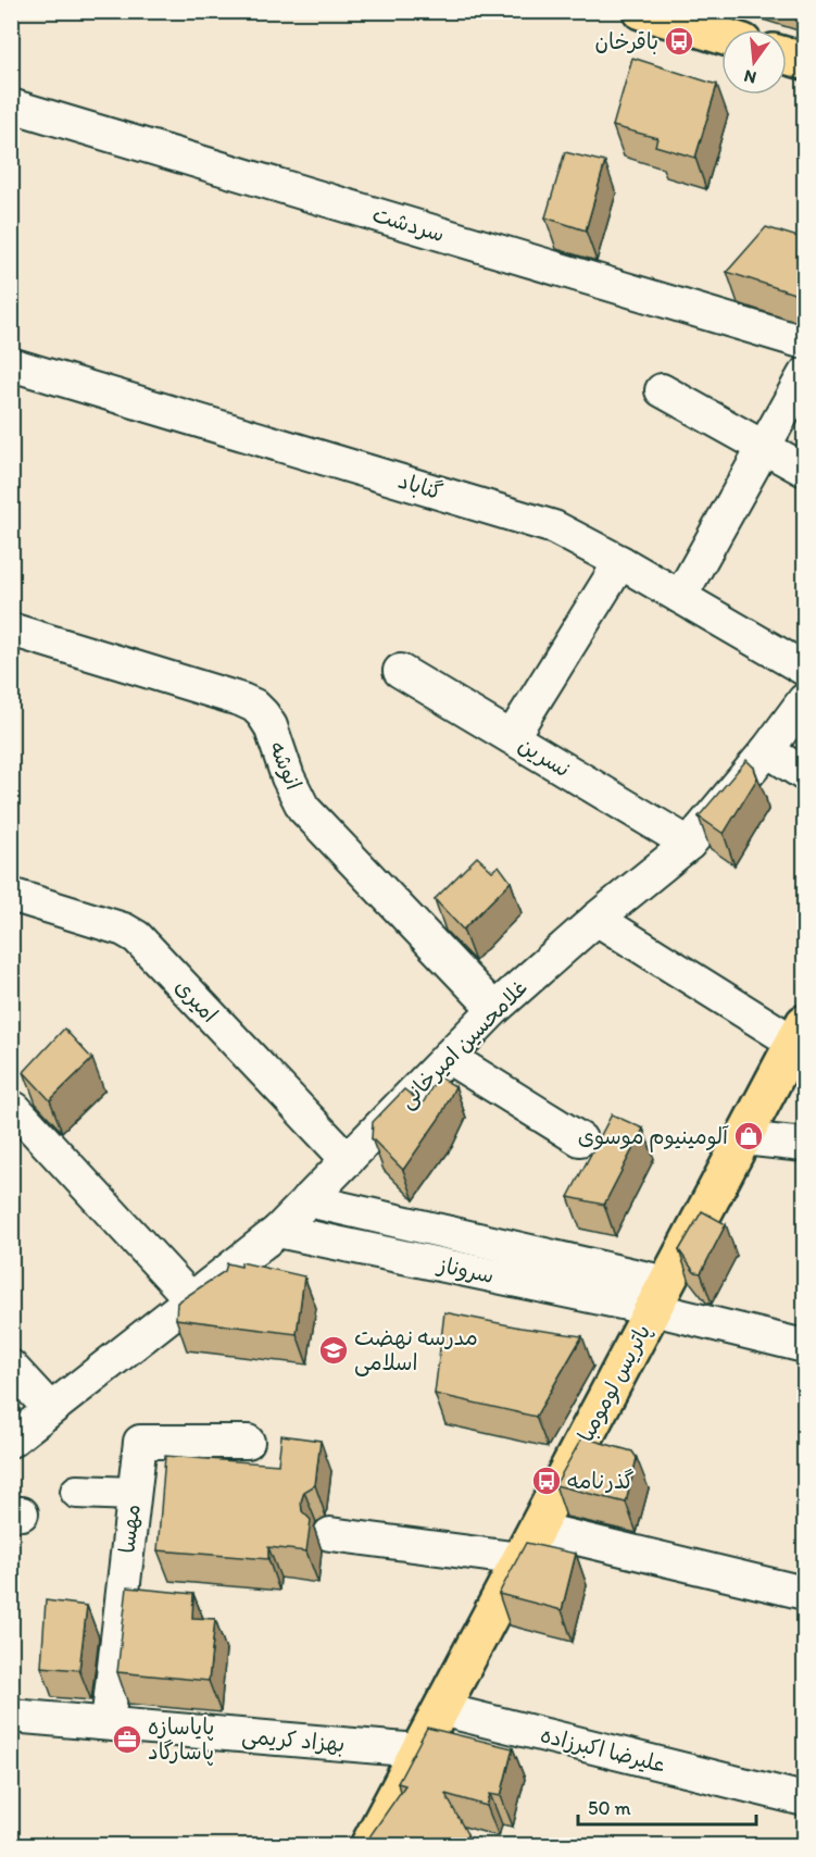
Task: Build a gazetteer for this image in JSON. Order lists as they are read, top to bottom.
{
  "streets": {
    "main road": ["پاتریس لومومبا"],
    "street": [
      "سردشت",
      "گناباد",
      "نسرین",
      "انوشه",
      "امیری",
      "غلامحسین امیرخانی",
      "سروناز",
      "مهسا",
      "بهزاد کریمی",
      "علیرضا اکبرزاده"
    ]
  },
  "crossings": [
    ["نسرین", "غلامحسین امیرخانی"],
    ["انوشه", "غلامحسین امیرخانی"],
    ["امیری", "غلامحسین امیرخانی"],
    ["غلامحسین امیرخانی", "سروناز"],
    ["سروناز", "پاتریس لومومبا"],
    ["پاتریس لومومبا", "بهزاد کریمی"],
    ["پاتریس لومومبا", "علیرضا اکبرزاده"],
    ["مهسا", "بهزاد کریمی"]
  ],
  "places": {
    "bus stop": ["باقرخان", "گذرنامه"],
    "shop": ["آلومینیوم موسوی"],
    "school or university": ["مدرسه نهضت اسلامی"],
    "office": ["پایاسازه پاسارگاد"]
  },
  "scale_bar": "50 m",
  "north": "bottom"
}
